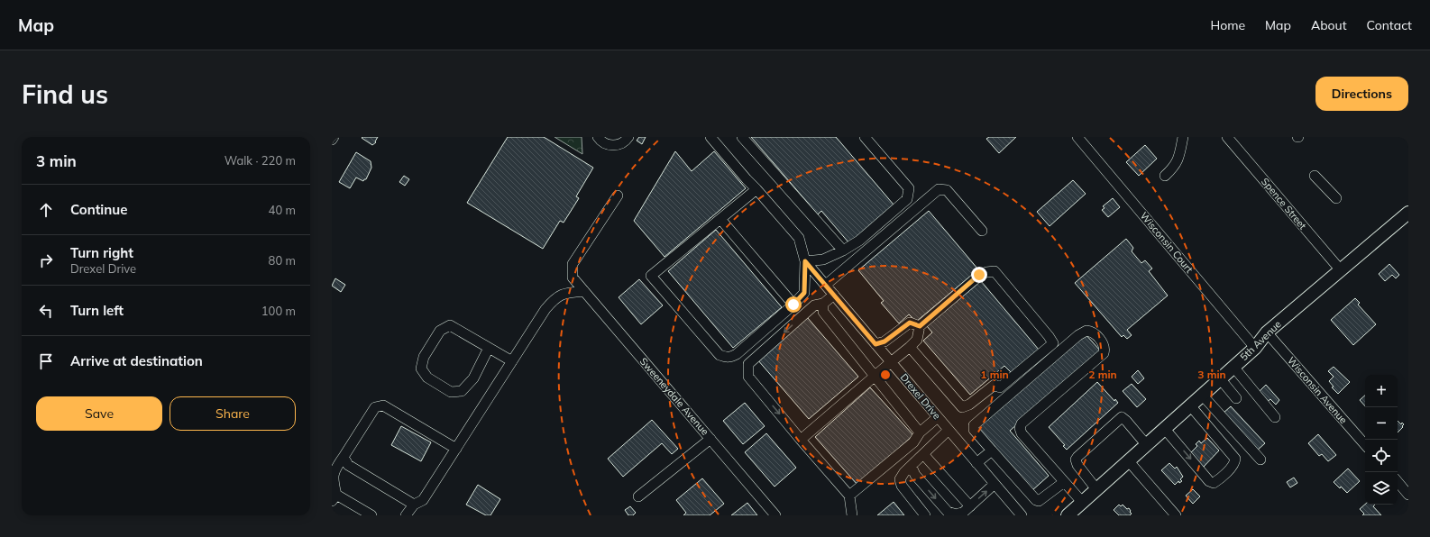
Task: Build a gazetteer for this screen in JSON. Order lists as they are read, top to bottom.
{
  "streets": {
    "main road": ["5th Avenue"],
    "street": [
      "Spence Street",
      "Wisconsin Court",
      "Wisconsin Avenue",
      "Sweeneydale Avenue",
      "Drexel Drive"
    ]
  },
  "crossings": [
    ["Spence Street", "5th Avenue"],
    ["Wisconsin Court", "5th Avenue"],
    ["5th Avenue", "Wisconsin Avenue"]
  ],
  "page": {
    "header": "Map",
    "nav": [
      "Home",
      "Map",
      "About",
      "Contact"
    ],
    "buttons": [
      "Directions",
      ["Save", "Share"]
    ],
    "title": "Find us",
    "heading": ["3 min", "Walk · 220 m"],
    "list": [
      ["Continue", "40 m"],
      ["Turn right", "Drexel Drive", "80 m"],
      ["Turn left", "100 m"],
      "Arrive at destination"
    ],
    "map_buttons": ["+", "−"]
  },
  "rings": ["1 min", "2 min", "3 min"]
}
